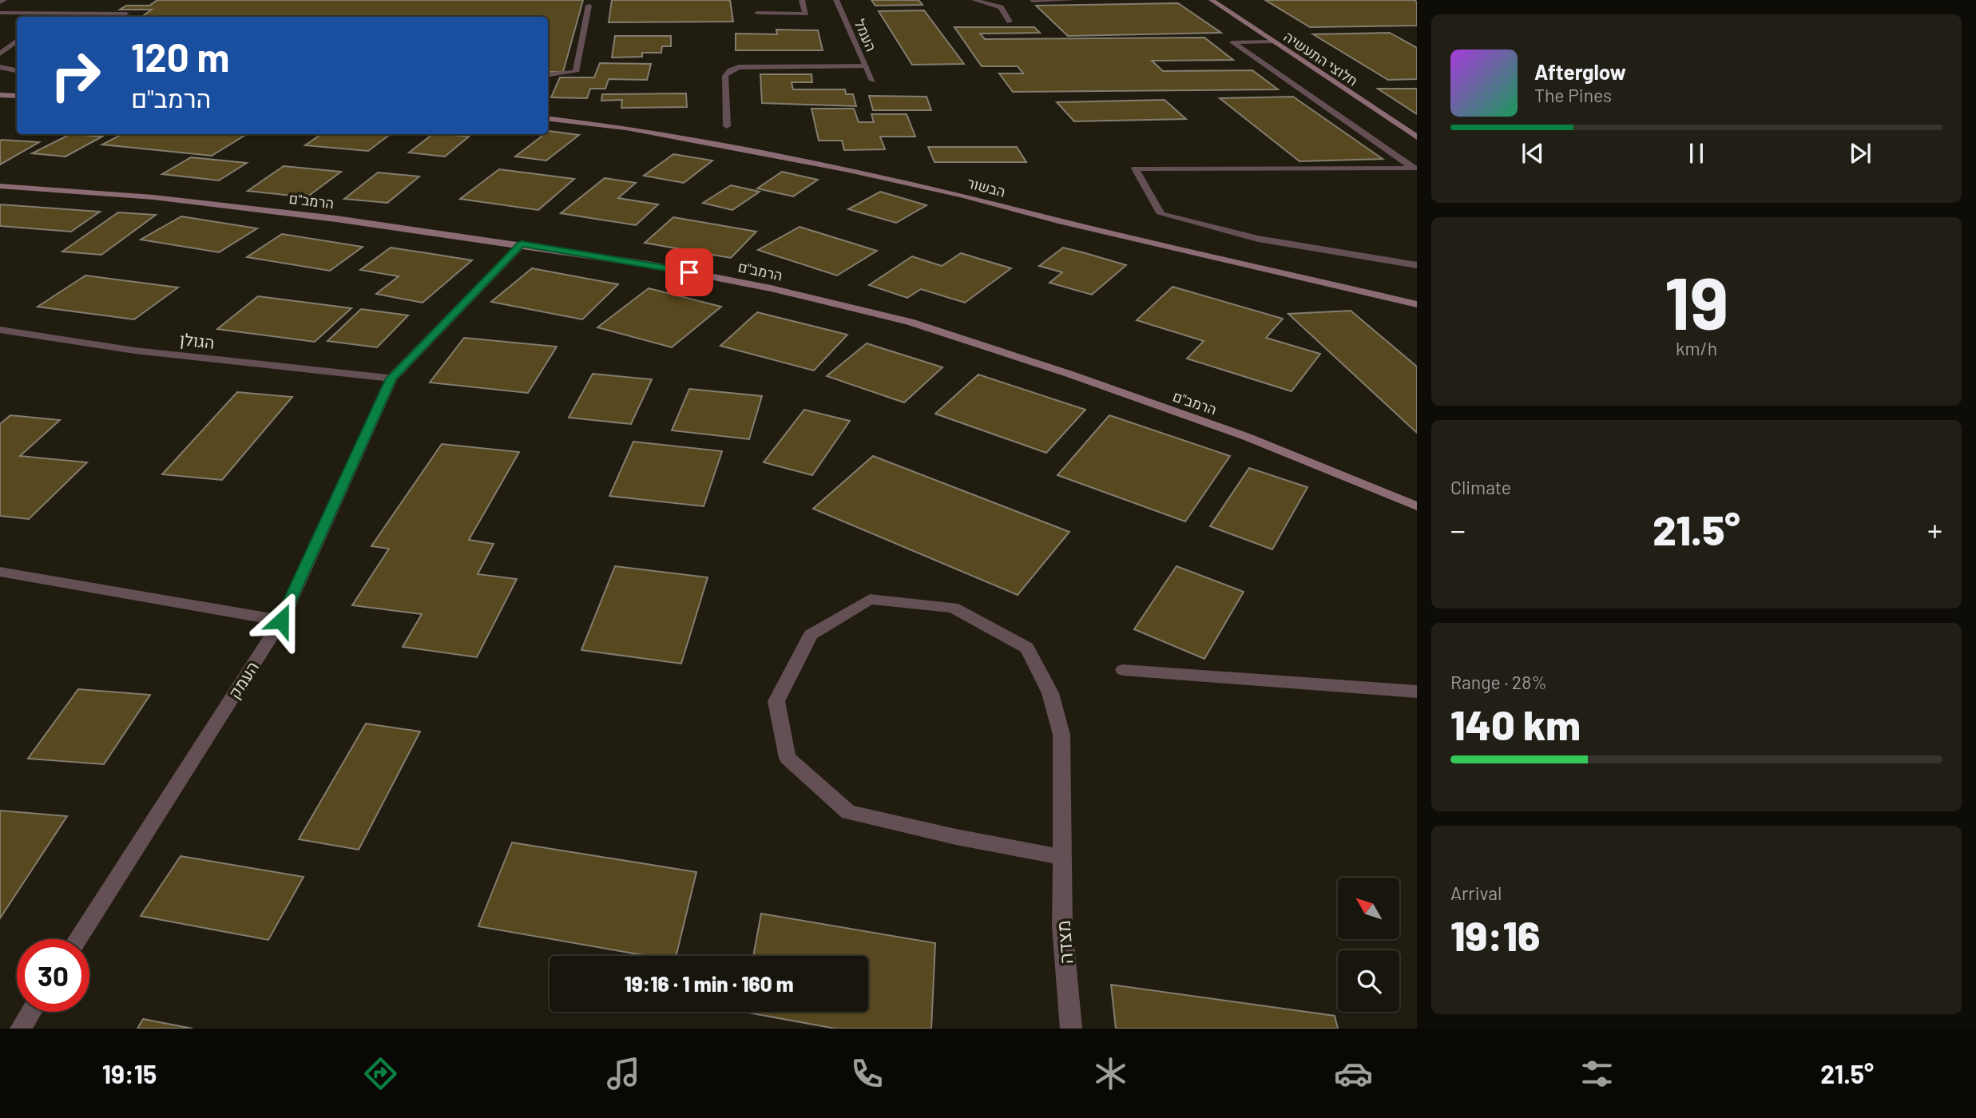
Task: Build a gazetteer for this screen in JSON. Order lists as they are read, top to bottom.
{
  "streets": {
    "street": [
      "העמל",
      "חלוצי התעשיה",
      "הבשור",
      "הרמב\"ם",
      "הגולן",
      "העמק",
      "מצדה"
    ]
  },
  "crossings": [
    ["הרמב\"ם", "העמק"],
    ["הגולן", "העמק"]
  ],
  "north": "top left",
  "page": {
    "turn": ["120 m", "הרמב\"ם"],
    "song": ["Afterglow", "The Pines"],
    "tile": [
      ["19", "km/h"],
      "Climate",
      ["Range · 28%", "140 km"],
      ["Arrival", "19:16"]
    ],
    "heat": ["−", "21.5°", "+"],
    "limit": "30",
    "trip": "19:16 · 1 min · 160 m",
    "tabs": ["19:15", "21.5°"]
  }
}
